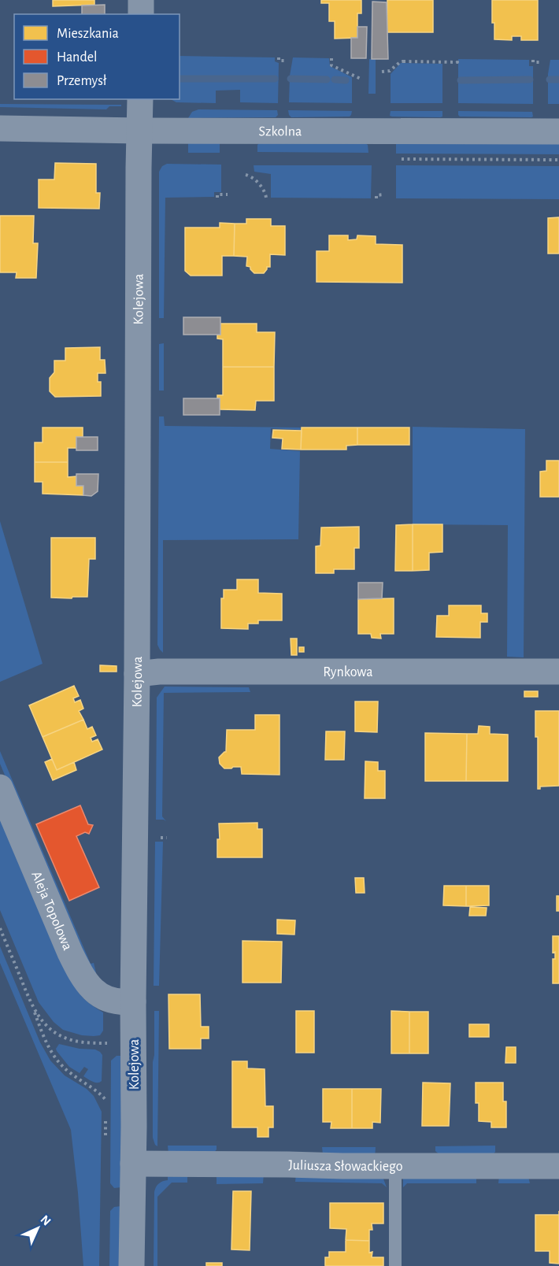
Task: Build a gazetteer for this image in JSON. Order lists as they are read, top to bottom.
{
  "streets": {
    "street": [
      "Szkolna",
      "Kolejowa",
      "Rynkowa",
      "Aleja Topolowa",
      "Juliusza Słowackiego"
    ]
  },
  "crossings": [
    ["Szkolna", "Kolejowa"],
    ["Kolejowa", "Rynkowa"],
    ["Kolejowa", "Aleja Topolowa"],
    ["Kolejowa", "Juliusza Słowackiego"]
  ],
  "legend": ["Mieszkania", "Handel", "Przemysł"],
  "north": "top right"
}
